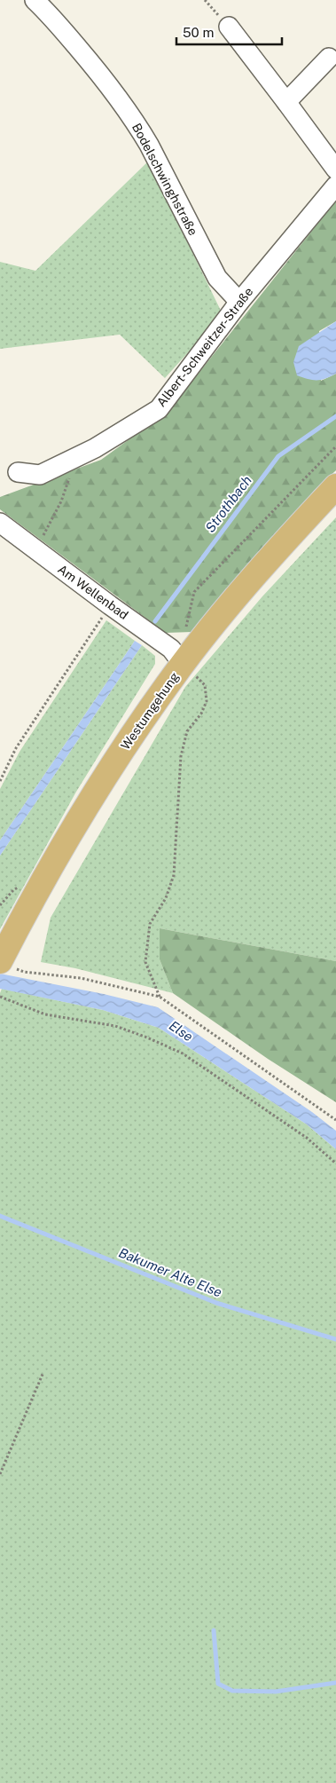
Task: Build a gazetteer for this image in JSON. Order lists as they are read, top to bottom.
{
  "streets": {
    "main road": ["Westumgehung"],
    "street": ["Bodelschwinghstraße", "Albert-Schweitzer-Straße", "Am Wellenbad"]
  },
  "crossings": [
    ["Bodelschwinghstraße", "Albert-Schweitzer-Straße"],
    ["Am Wellenbad", "Westumgehung"]
  ],
  "water": ["Strothbach", "Else", "Bakumer Alte Else"],
  "scale_bar": "50 m"
}
